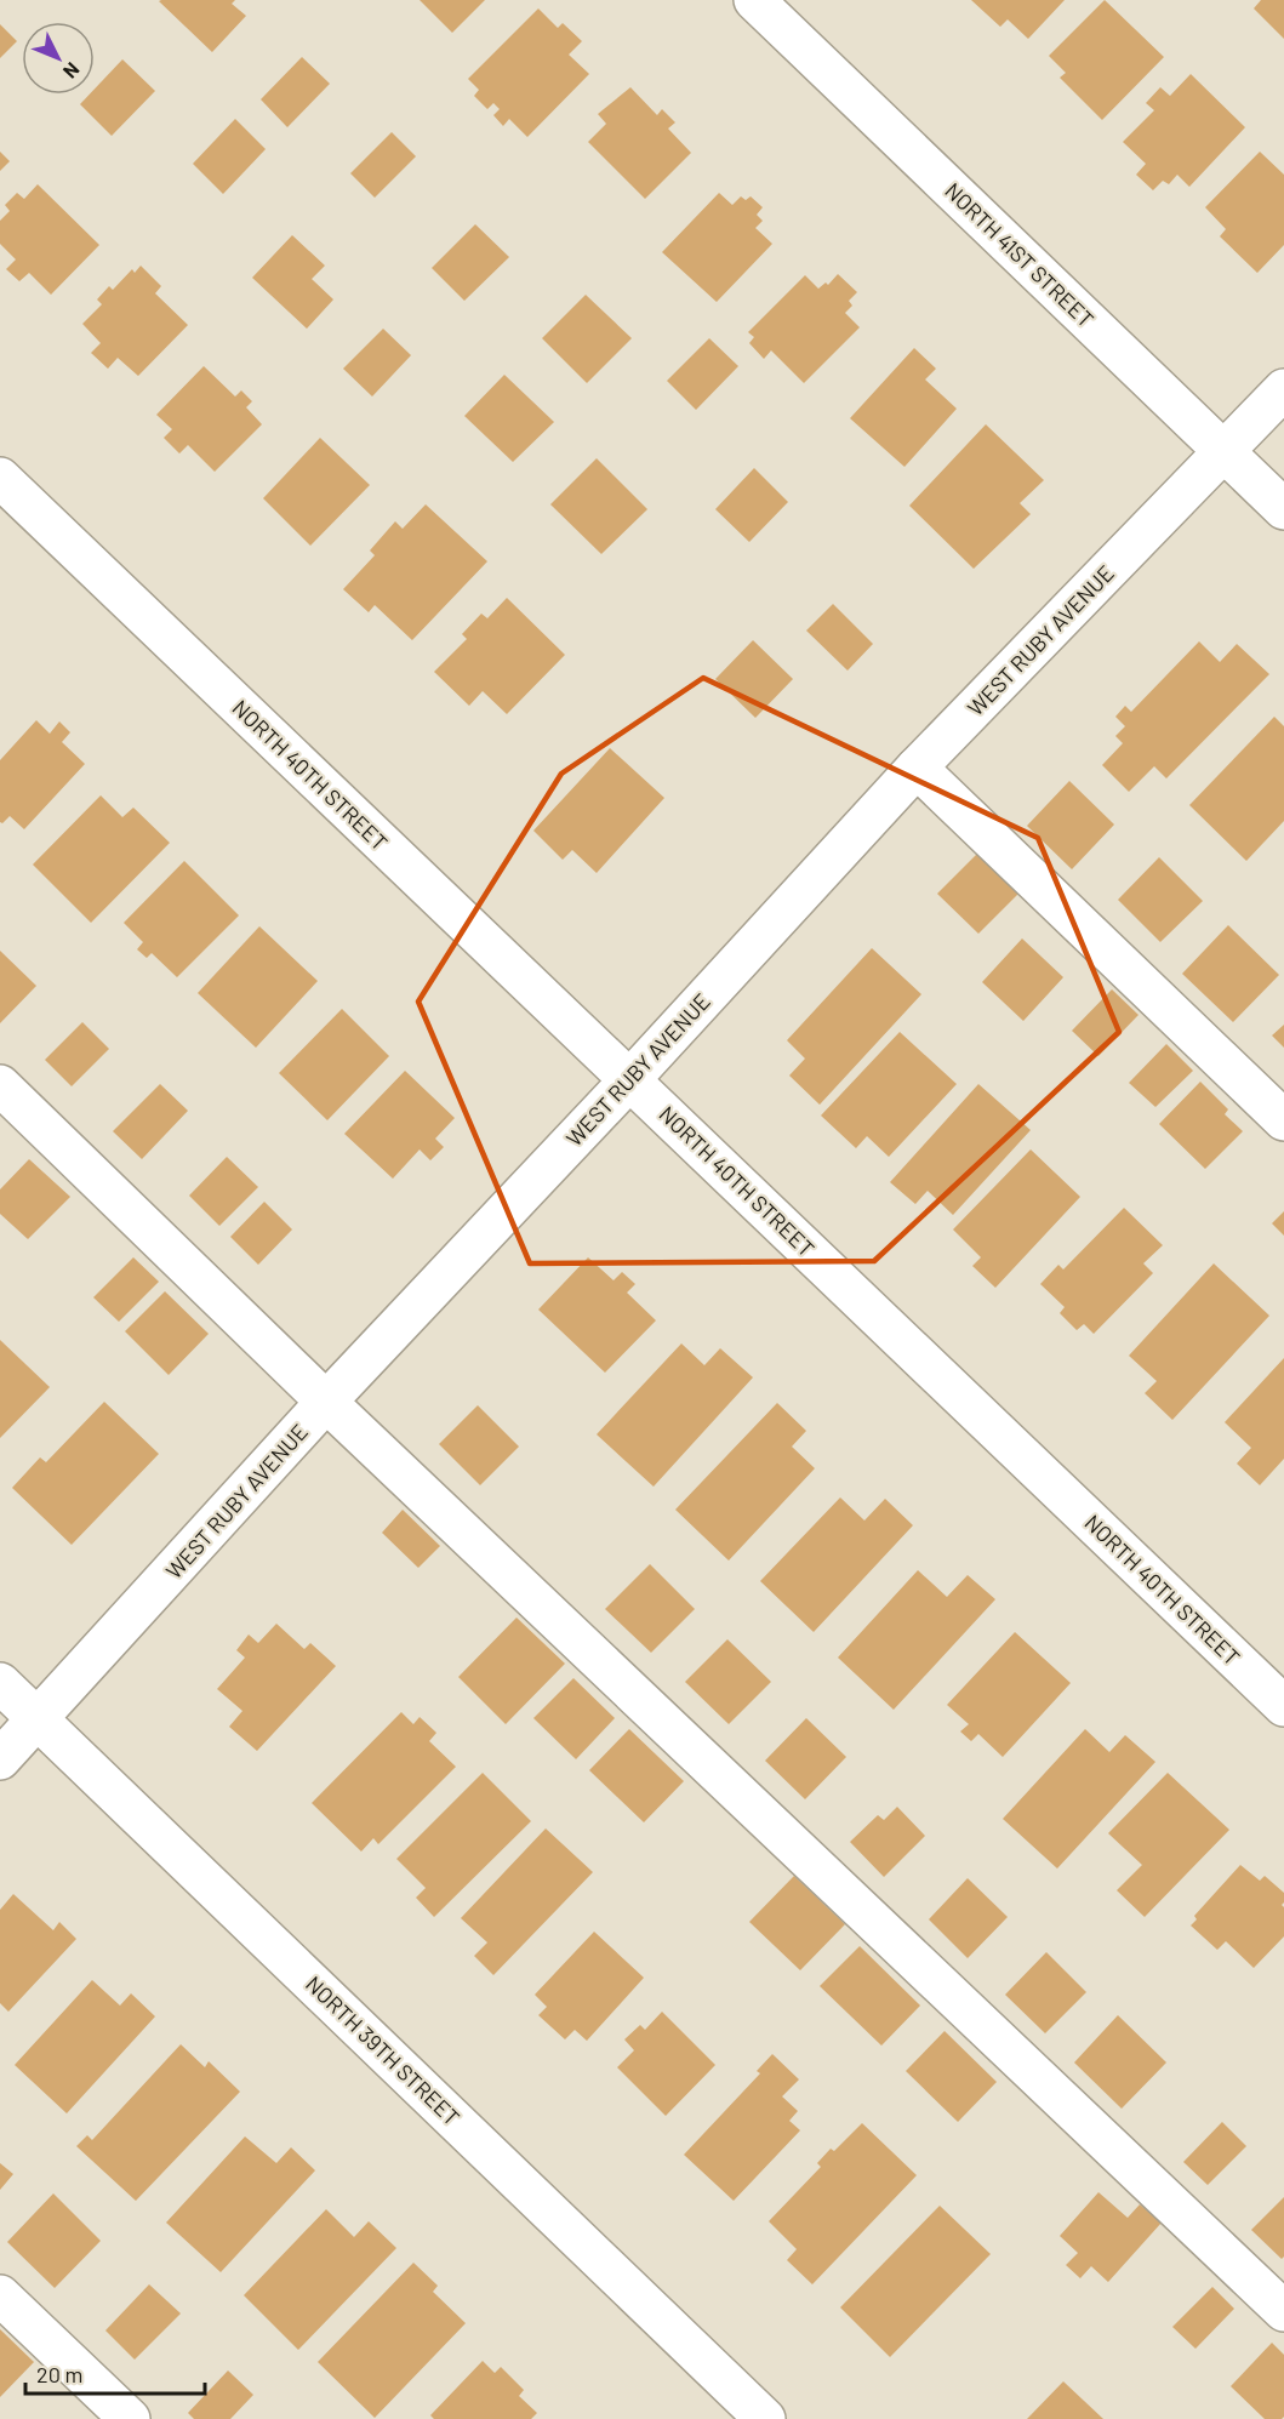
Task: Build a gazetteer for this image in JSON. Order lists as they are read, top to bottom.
{
  "streets": {
    "street": [
      "NORTH 41ST STREET",
      "WEST RUBY AVENUE",
      "NORTH 40TH STREET",
      "NORTH 39TH STREET"
    ]
  },
  "crossings": [
    ["NORTH 41ST STREET", "WEST RUBY AVENUE"],
    ["WEST RUBY AVENUE", "NORTH 40TH STREET"],
    ["WEST RUBY AVENUE", "NORTH 39TH STREET"]
  ],
  "scale_bar": "20 m",
  "north": "bottom right"
}
